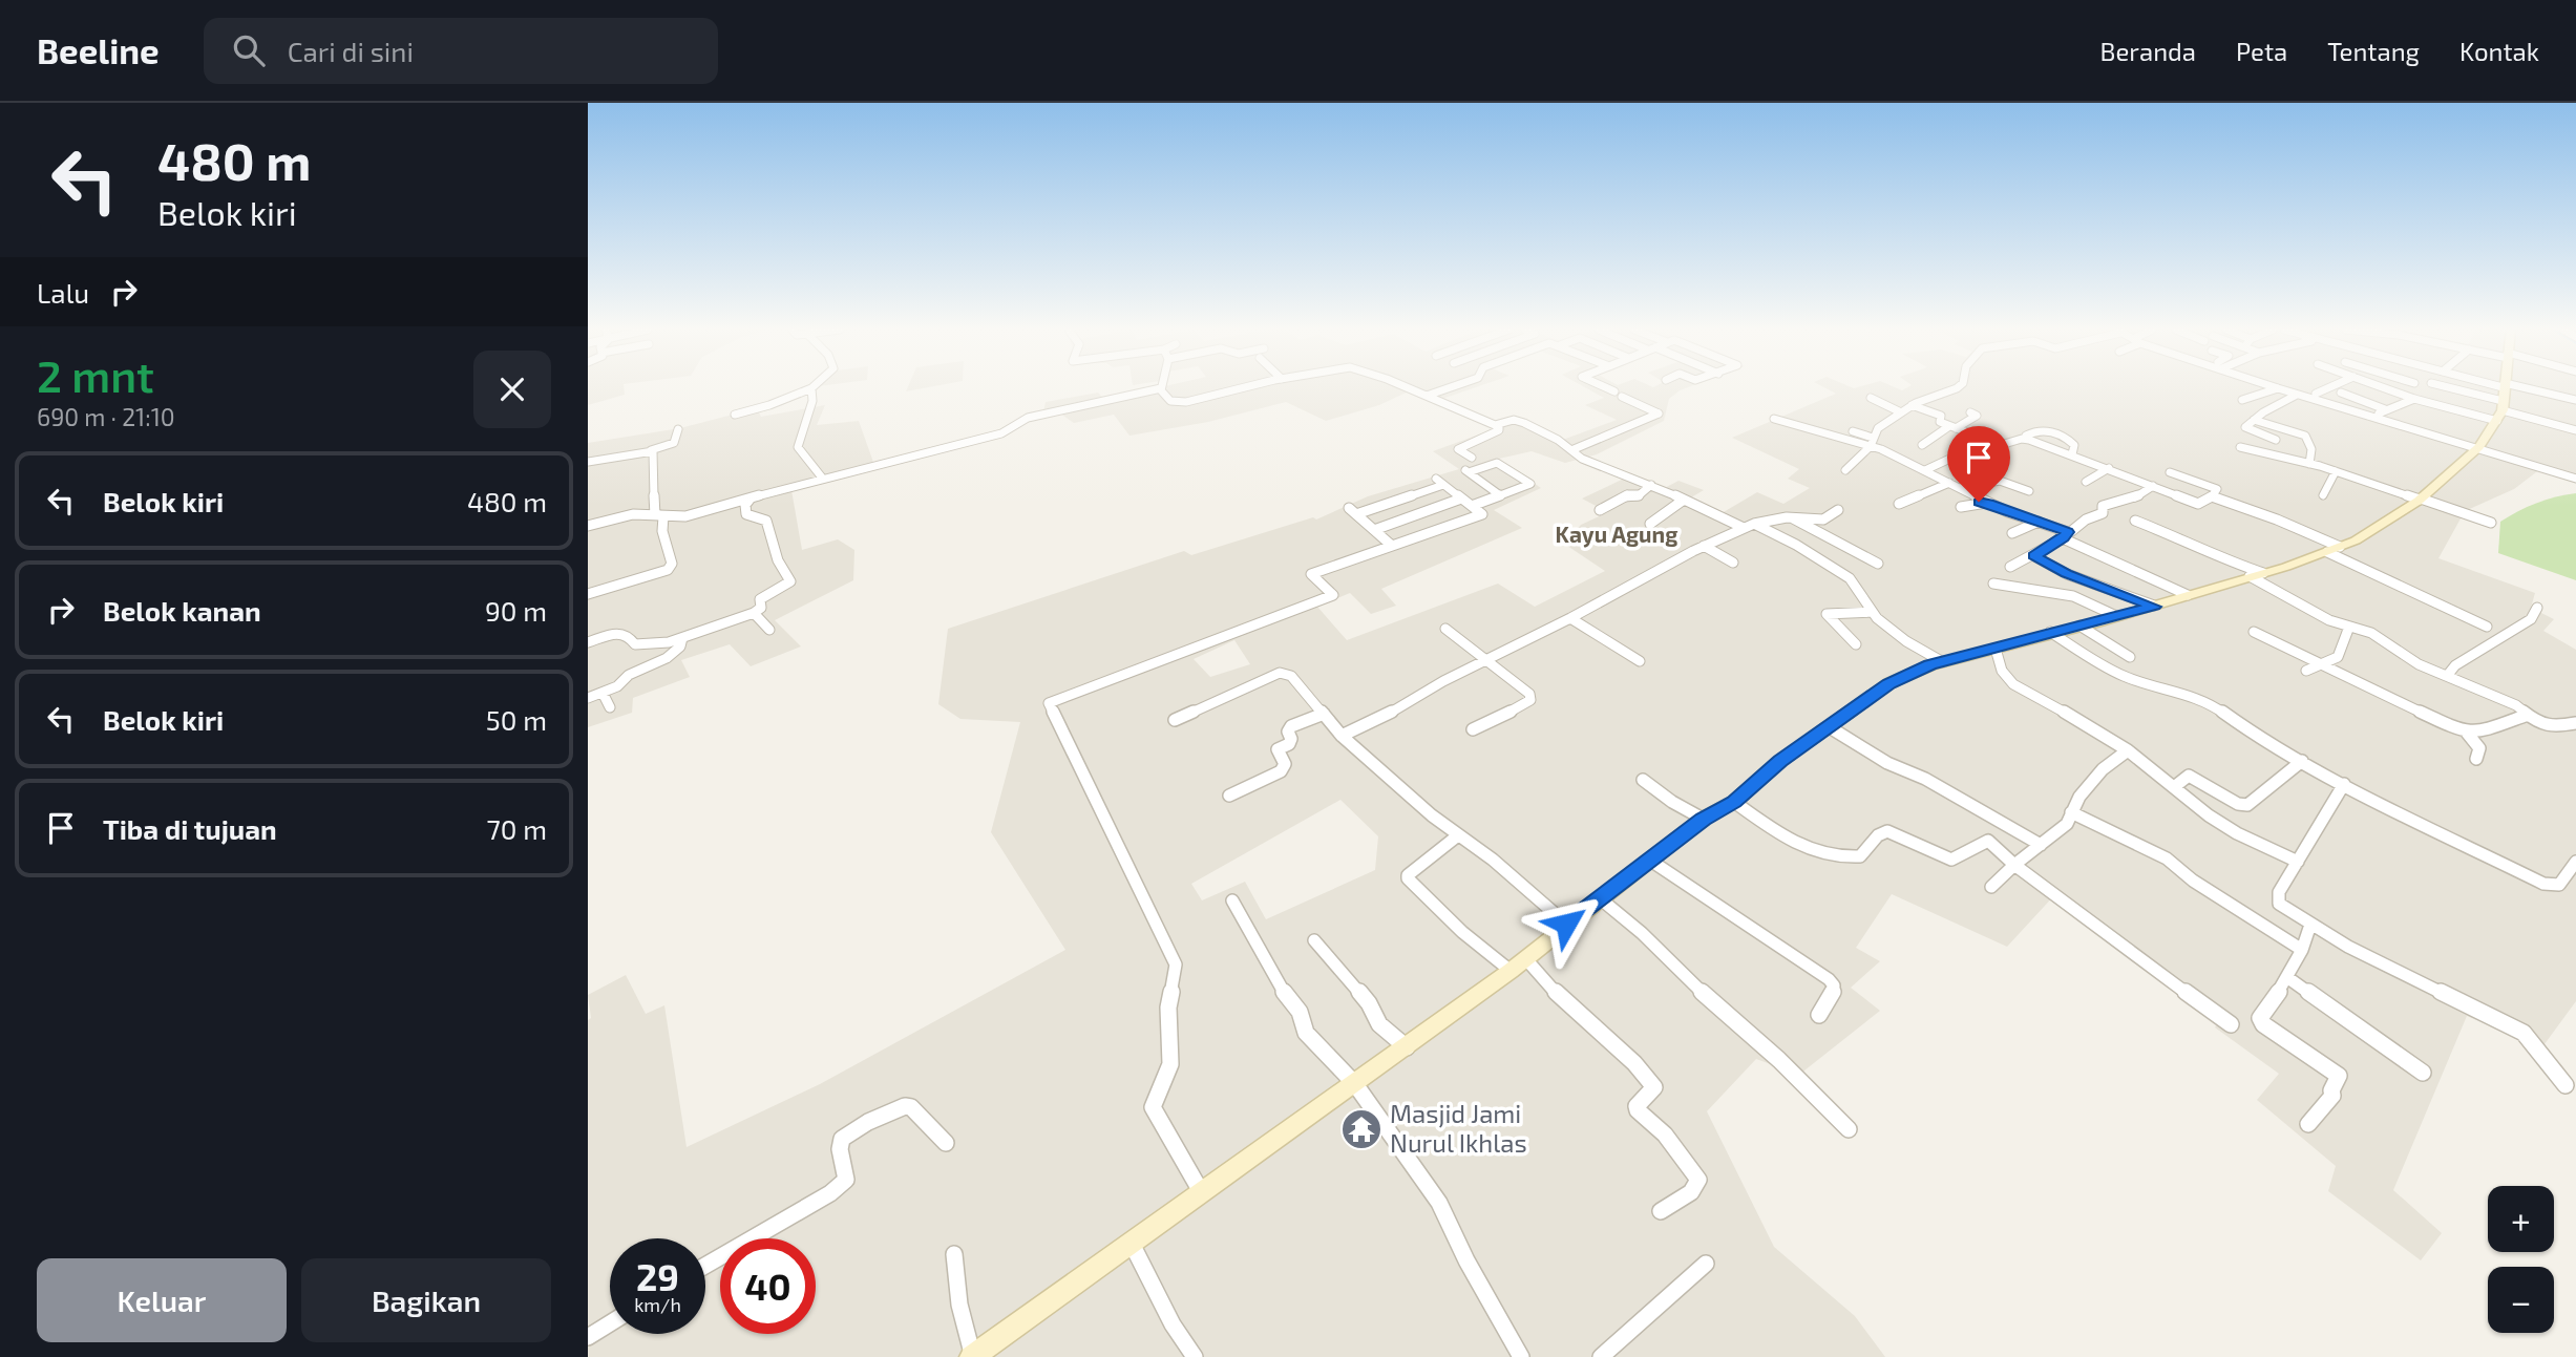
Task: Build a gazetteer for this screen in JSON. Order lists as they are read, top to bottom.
{
  "districts": ["Kayu Agung"],
  "places": {
    "temple": ["Masjid Jami Nurul Ikhlas"]
  },
  "page": {
    "header": "Beeline",
    "search": "Cari di sini",
    "nav": [
      "Beranda",
      "Peta",
      "Tentang",
      "Kontak"
    ],
    "turn": ["480 m", "Belok kiri"],
    "then": "Lalu",
    "heading": ["2 mnt", "690 m · 21:10"],
    "list": [
      {
        "name": "Belok kiri",
        "value": "480 m"
      },
      {
        "name": "Belok kanan",
        "value": "90 m"
      },
      {
        "name": "Belok kiri",
        "value": "50 m"
      },
      {
        "name": "Tiba di tujuan",
        "value": "70 m"
      }
    ],
    "map_buttons": ["+", "−"],
    "speed": "29 km/h",
    "limit": "40",
    "buttons": ["Keluar", "Bagikan"]
  }
}
